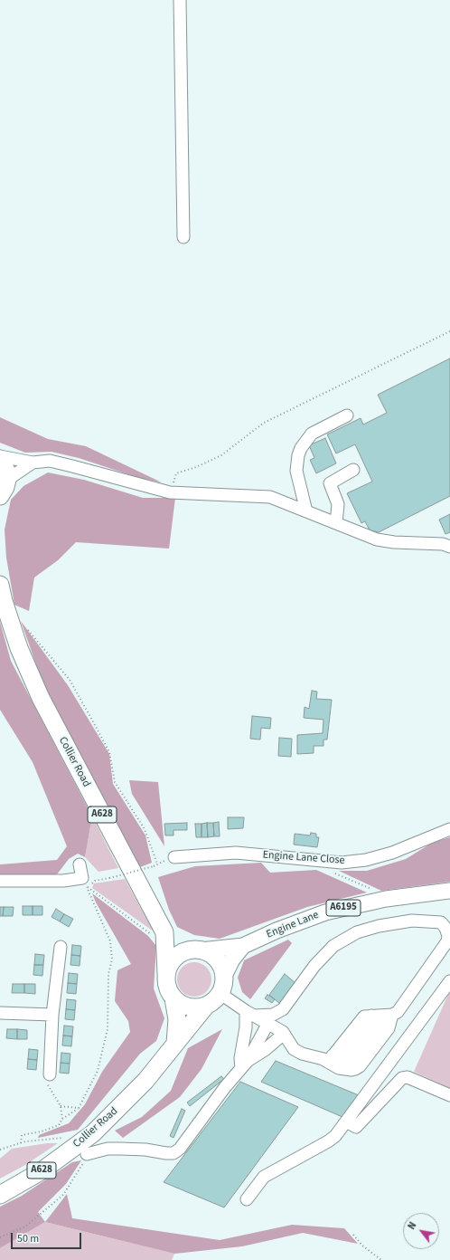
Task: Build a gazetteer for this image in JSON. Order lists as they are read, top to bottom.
{
  "streets": {
    "highway": ["Collier Road", "A628"],
    "main road": ["A6195", "Engine Lane"],
    "street": ["Engine Lane Close"]
  },
  "crossings": [
    ["Collier Road", "A628"],
    ["Collier Road", "Engine Lane"],
    ["A628", "Engine Lane"]
  ],
  "scale_bar": "50 m",
  "north": "top left"
}
